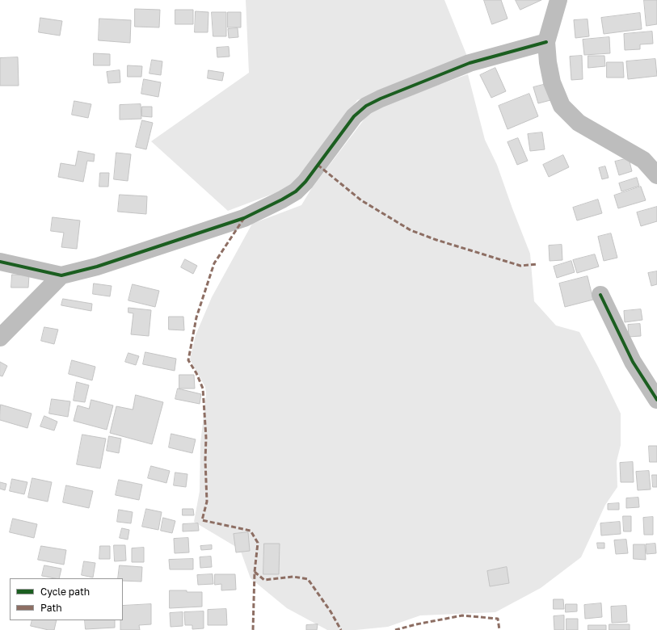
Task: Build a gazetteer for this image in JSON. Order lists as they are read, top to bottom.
{
  "legend": ["Cycle path", "Path"]
}
